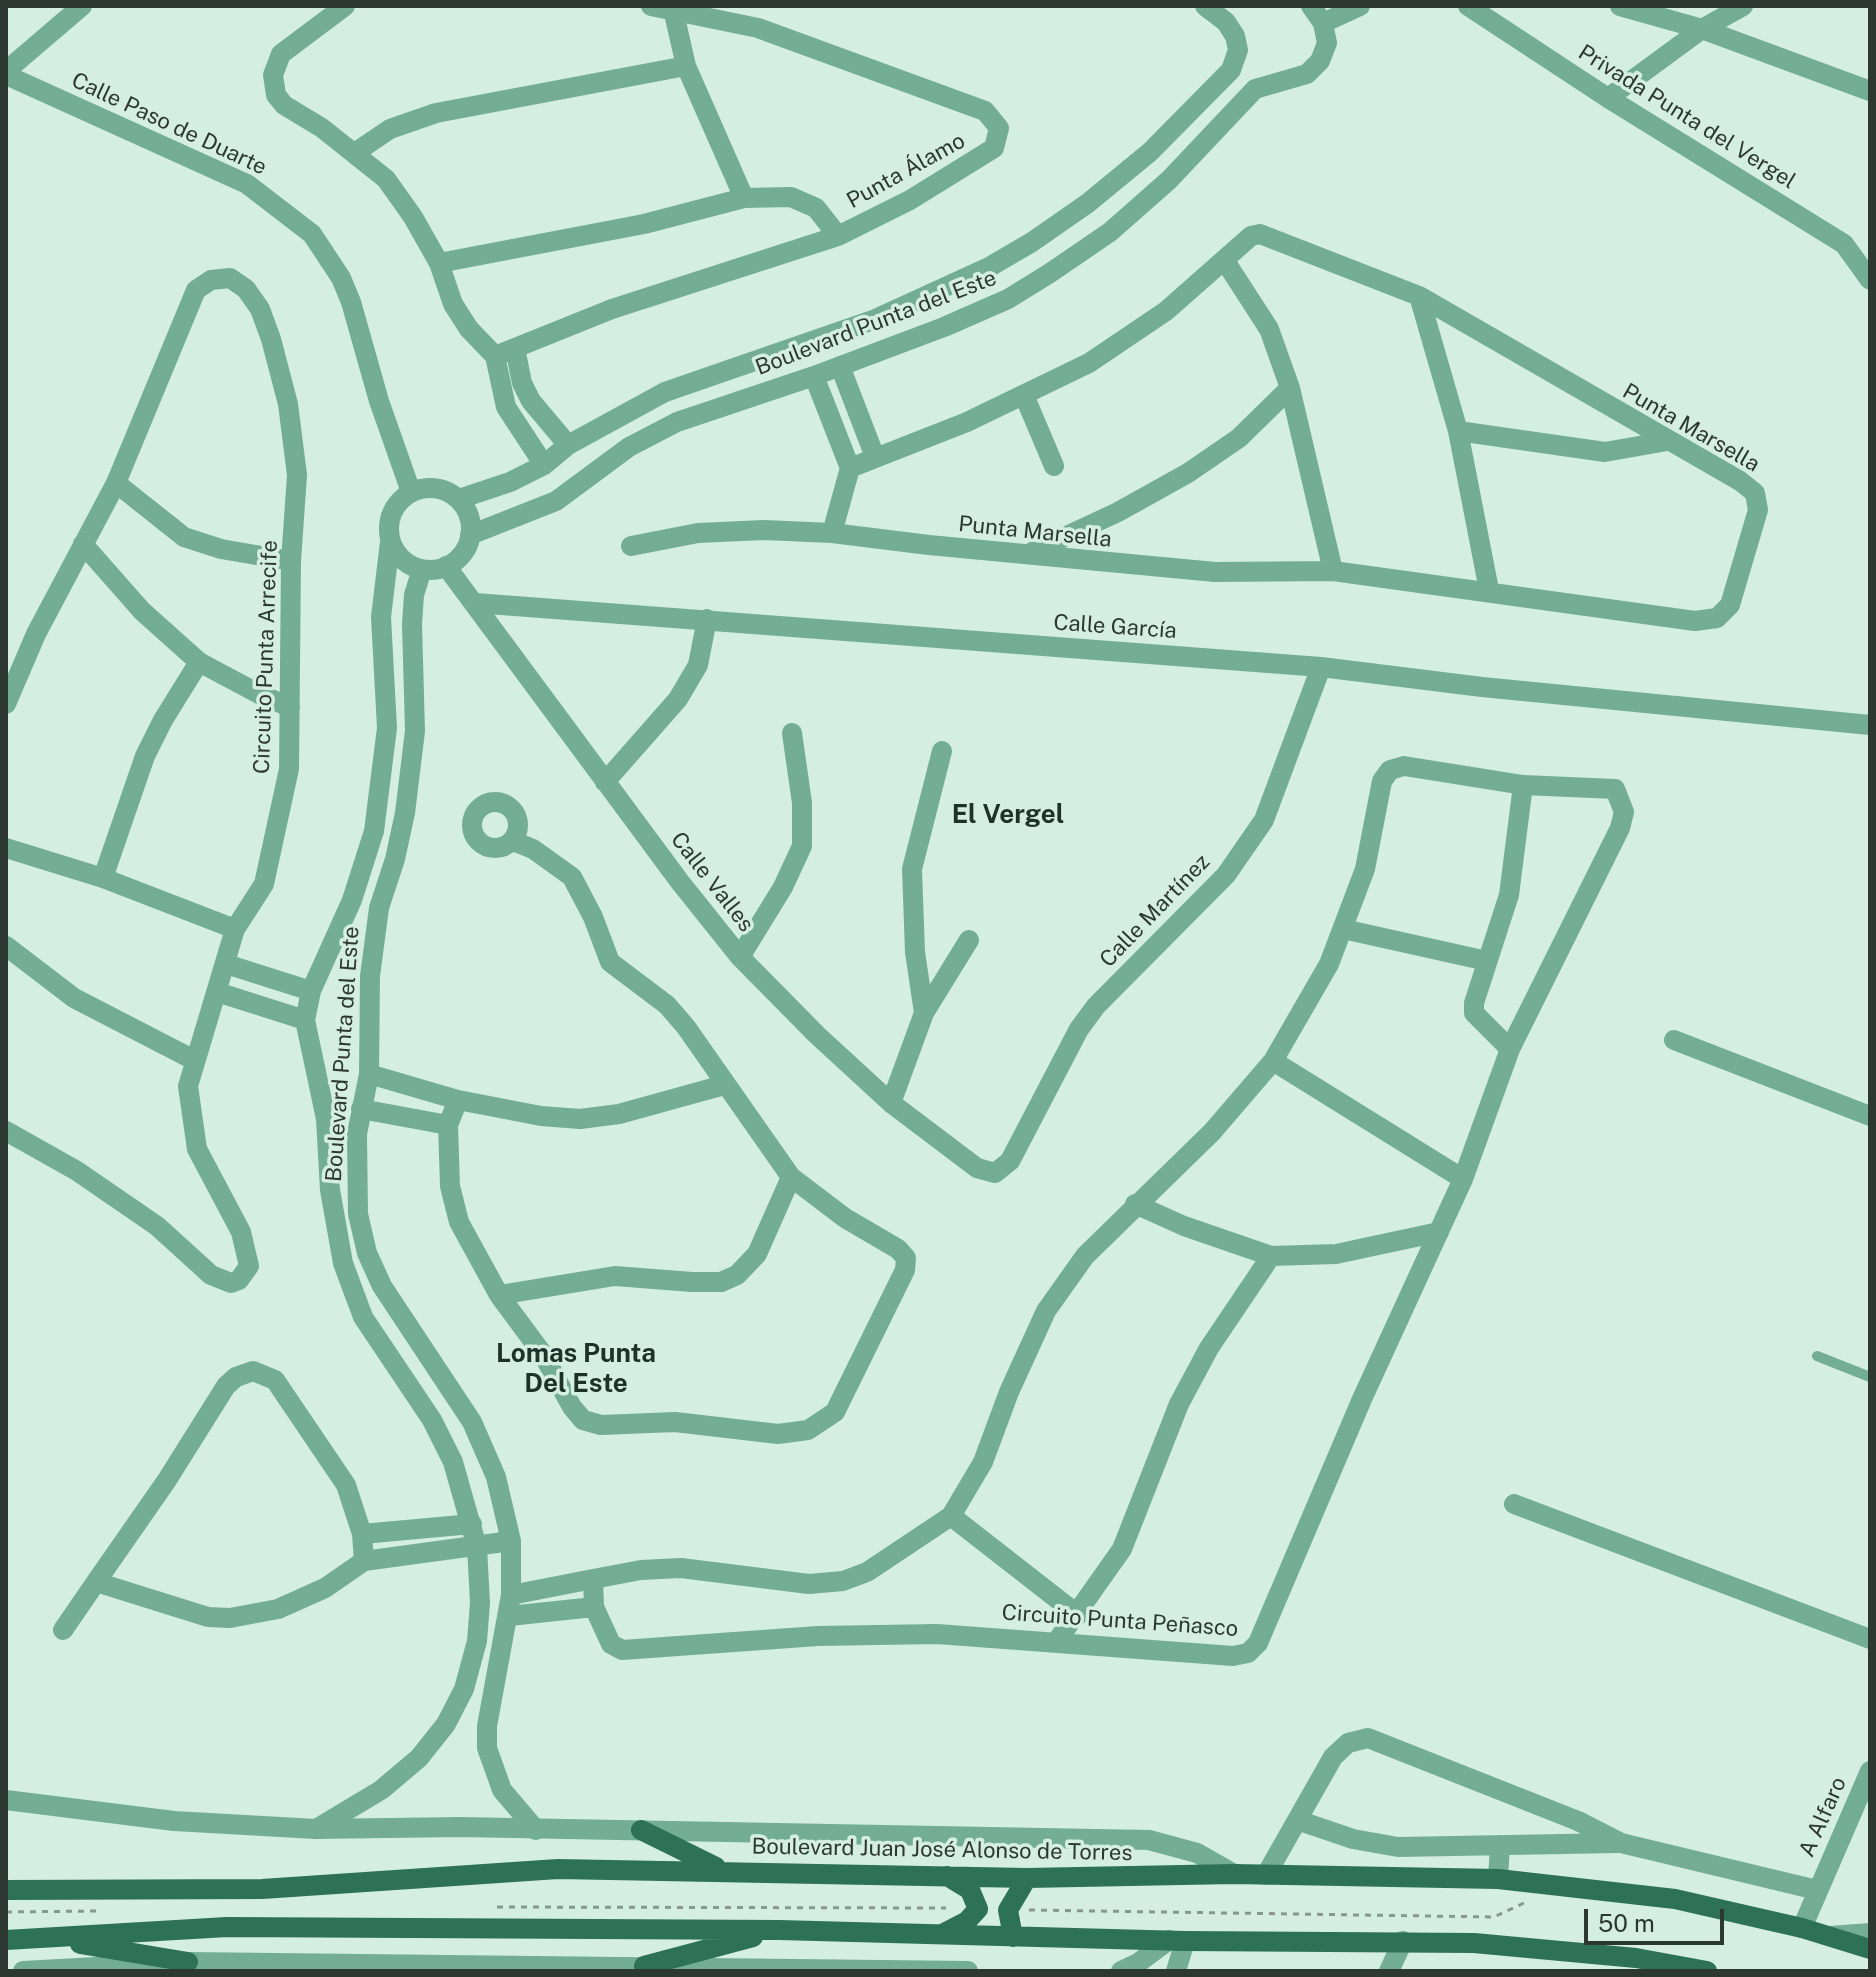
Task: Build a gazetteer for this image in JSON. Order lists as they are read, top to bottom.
{
  "streets": {
    "main road": ["Boulevard Juan José Alonso de Torres"],
    "street": [
      "Privada Punta del Vergel",
      "Calle Paso de Duarte",
      "Punta Álamo",
      "Boulevard Punta del Este",
      "Punta Marsella",
      "Calle García",
      "Circuito Punta Arrecife",
      "Calle Valles",
      "Calle Martínez",
      "Circuito Punta Peñasco",
      "A Alfaro"
    ]
  },
  "crossings": [
    ["Calle Paso de Duarte", "Boulevard Punta del Este"],
    ["Calle Paso de Duarte", "Calle Valles"],
    ["Boulevard Punta del Este", "Calle Valles"],
    ["Boulevard Punta del Este", "Circuito Punta Peñasco"],
    ["Calle García", "Calle Valles"],
    ["Calle García", "Calle Martínez"],
    ["Calle Valles", "Calle Martínez"],
    ["A Alfaro", "Boulevard Juan José Alonso de Torres"]
  ],
  "districts": ["El Vergel", "Lomas Punta Del Este"],
  "scale_bar": "50 m"
}
